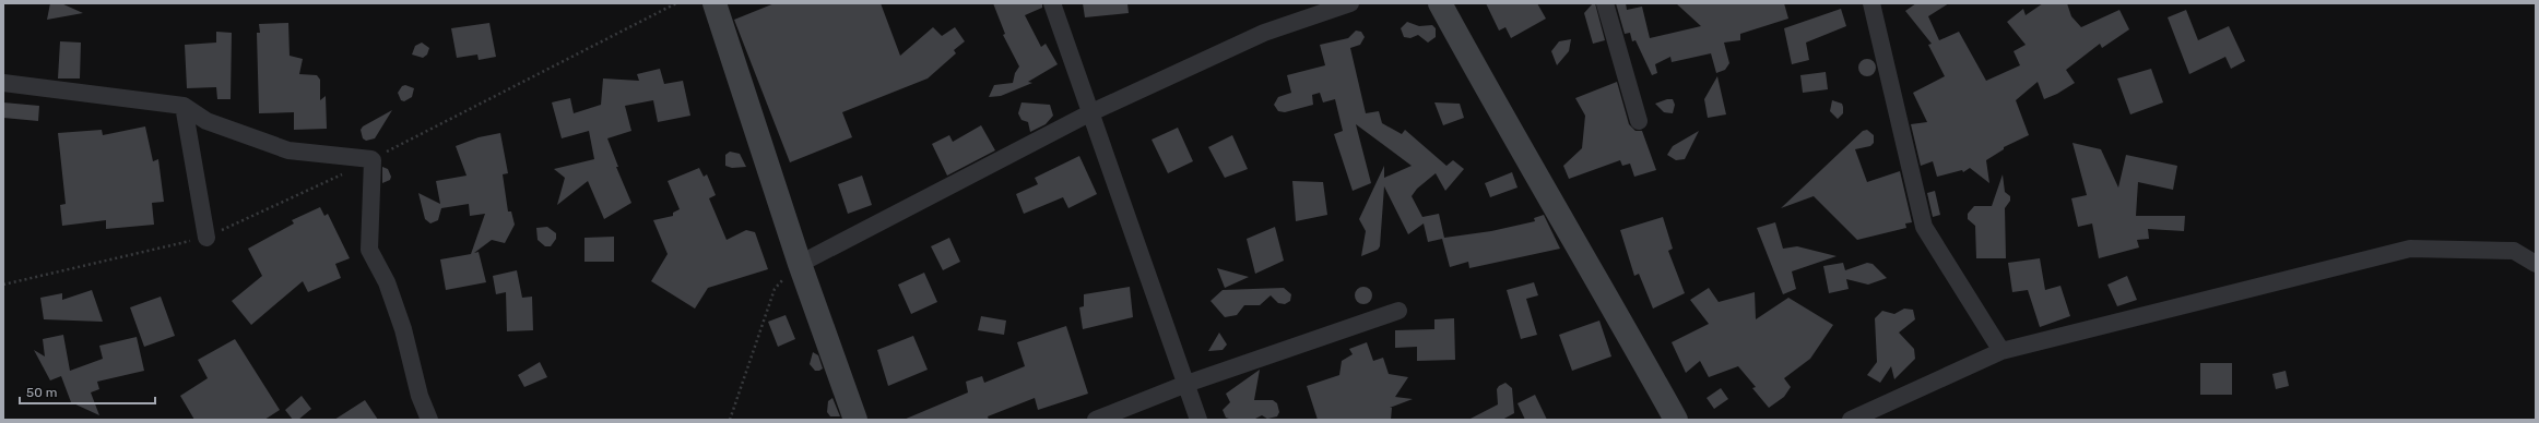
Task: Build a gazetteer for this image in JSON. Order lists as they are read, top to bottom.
{
  "scale_bar": "50 m"
}
